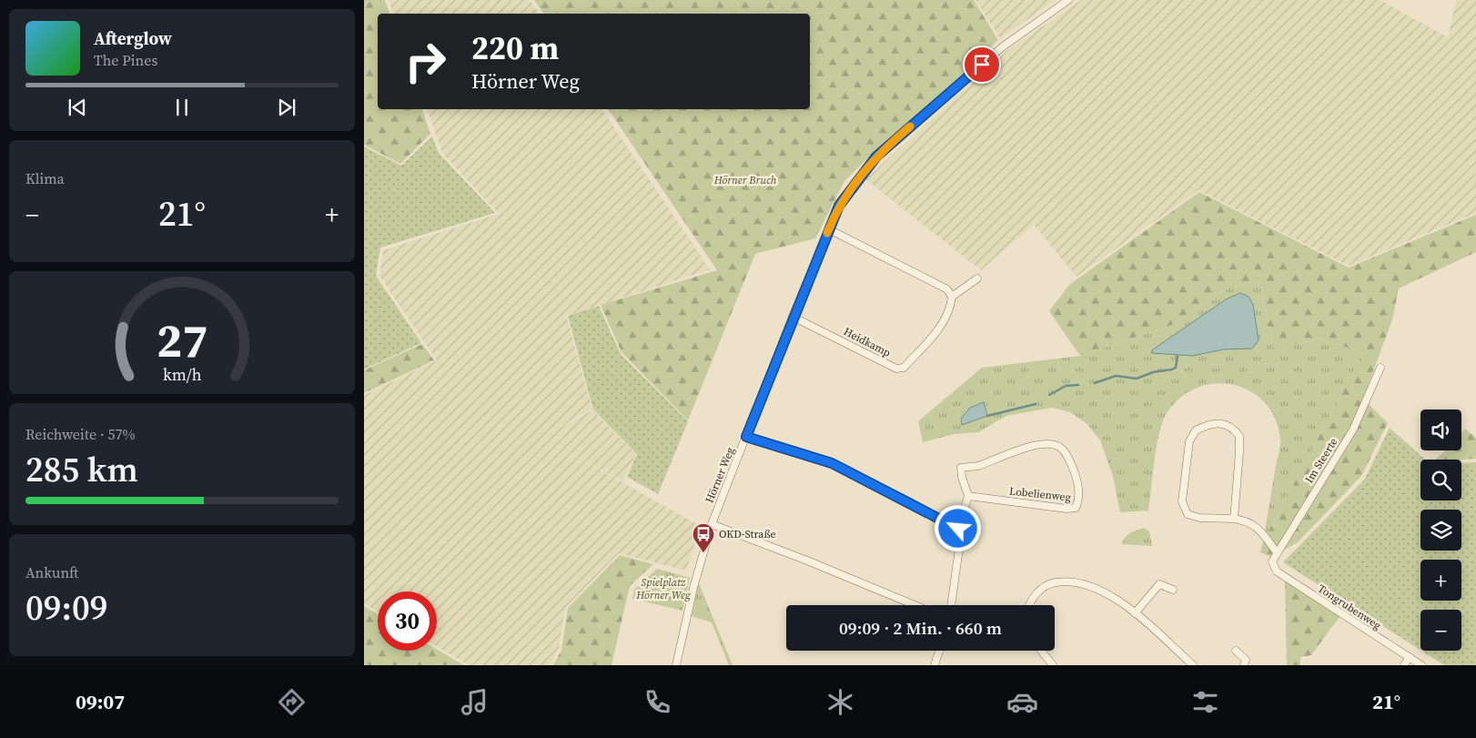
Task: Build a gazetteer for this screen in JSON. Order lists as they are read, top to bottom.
{
  "streets": {
    "street": [
      "Heidkamp",
      "Im Steerte",
      "Hörner Weg",
      "Lobelienweg",
      "Tongrubenweg"
    ]
  },
  "crossings": [
    ["Heidkamp", "Hörner Weg"],
    ["Im Steerte", "Tongrubenweg"]
  ],
  "parks": ["Hörner Bruch", "Spielplatz Hörner Weg"],
  "places": {
    "bus stop": ["OKD-Straße"]
  },
  "page": {
    "turn": ["220 m", "Hörner Weg"],
    "song": ["Afterglow", "The Pines"],
    "tile": [
      "Klima",
      ["Reichweite · 57%", "285 km"],
      ["Ankunft", "09:09"]
    ],
    "heat": ["−", "21°", "+"],
    "map_buttons": ["+", "−"],
    "limit": "30",
    "trip": "09:09 · 2 Min. · 660 m",
    "tabs": ["09:07", "21°"],
    "gauge": ["27", "km/h"]
  }
}
